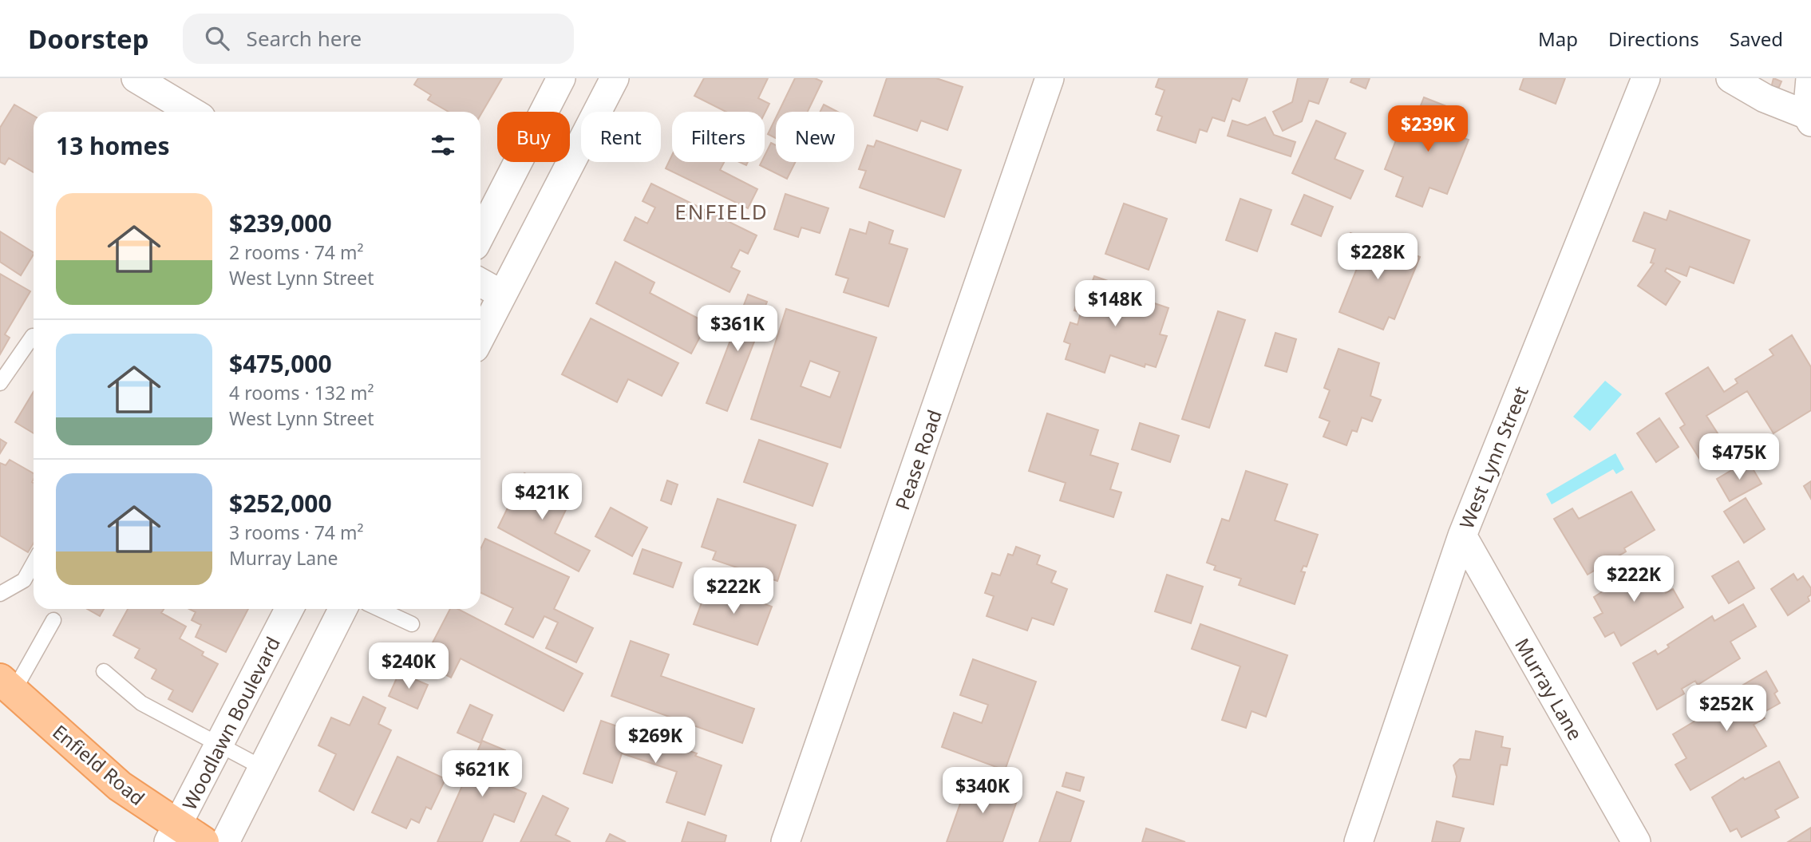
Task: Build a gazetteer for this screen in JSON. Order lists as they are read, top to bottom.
{
  "streets": {
    "main road": ["Enfield Road"],
    "street": [
      "West Lynn Street",
      "Pease Road",
      "Murray Lane",
      "Woodlawn Boulevard"
    ]
  },
  "crossings": [
    ["West Lynn Street", "Murray Lane"],
    ["Woodlawn Boulevard", "Enfield Road"]
  ],
  "districts": ["ENFIELD"],
  "page": {
    "header": "Doorstep",
    "search": "Search here",
    "nav": ["Map", "Directions", "Saved"],
    "price": [
      "$239K",
      "$228K",
      "$148K",
      "$361K",
      "$475K",
      "$421K",
      "$222K",
      "$222K",
      "$240K",
      "$252K",
      "$269K",
      "$621K",
      "$340K"
    ],
    "chip": [
      "Buy",
      "Rent",
      "Filters",
      "New"
    ],
    "heading": "13 homes",
    "list": [
      {
        "name": "$239,000",
        "note": "2 rooms · 74 m² · West Lynn Street"
      },
      {
        "name": "$475,000",
        "note": "4 rooms · 132 m² · West Lynn Street"
      },
      {
        "name": "$252,000",
        "note": "3 rooms · 74 m² · Murray Lane"
      }
    ]
  }
}
